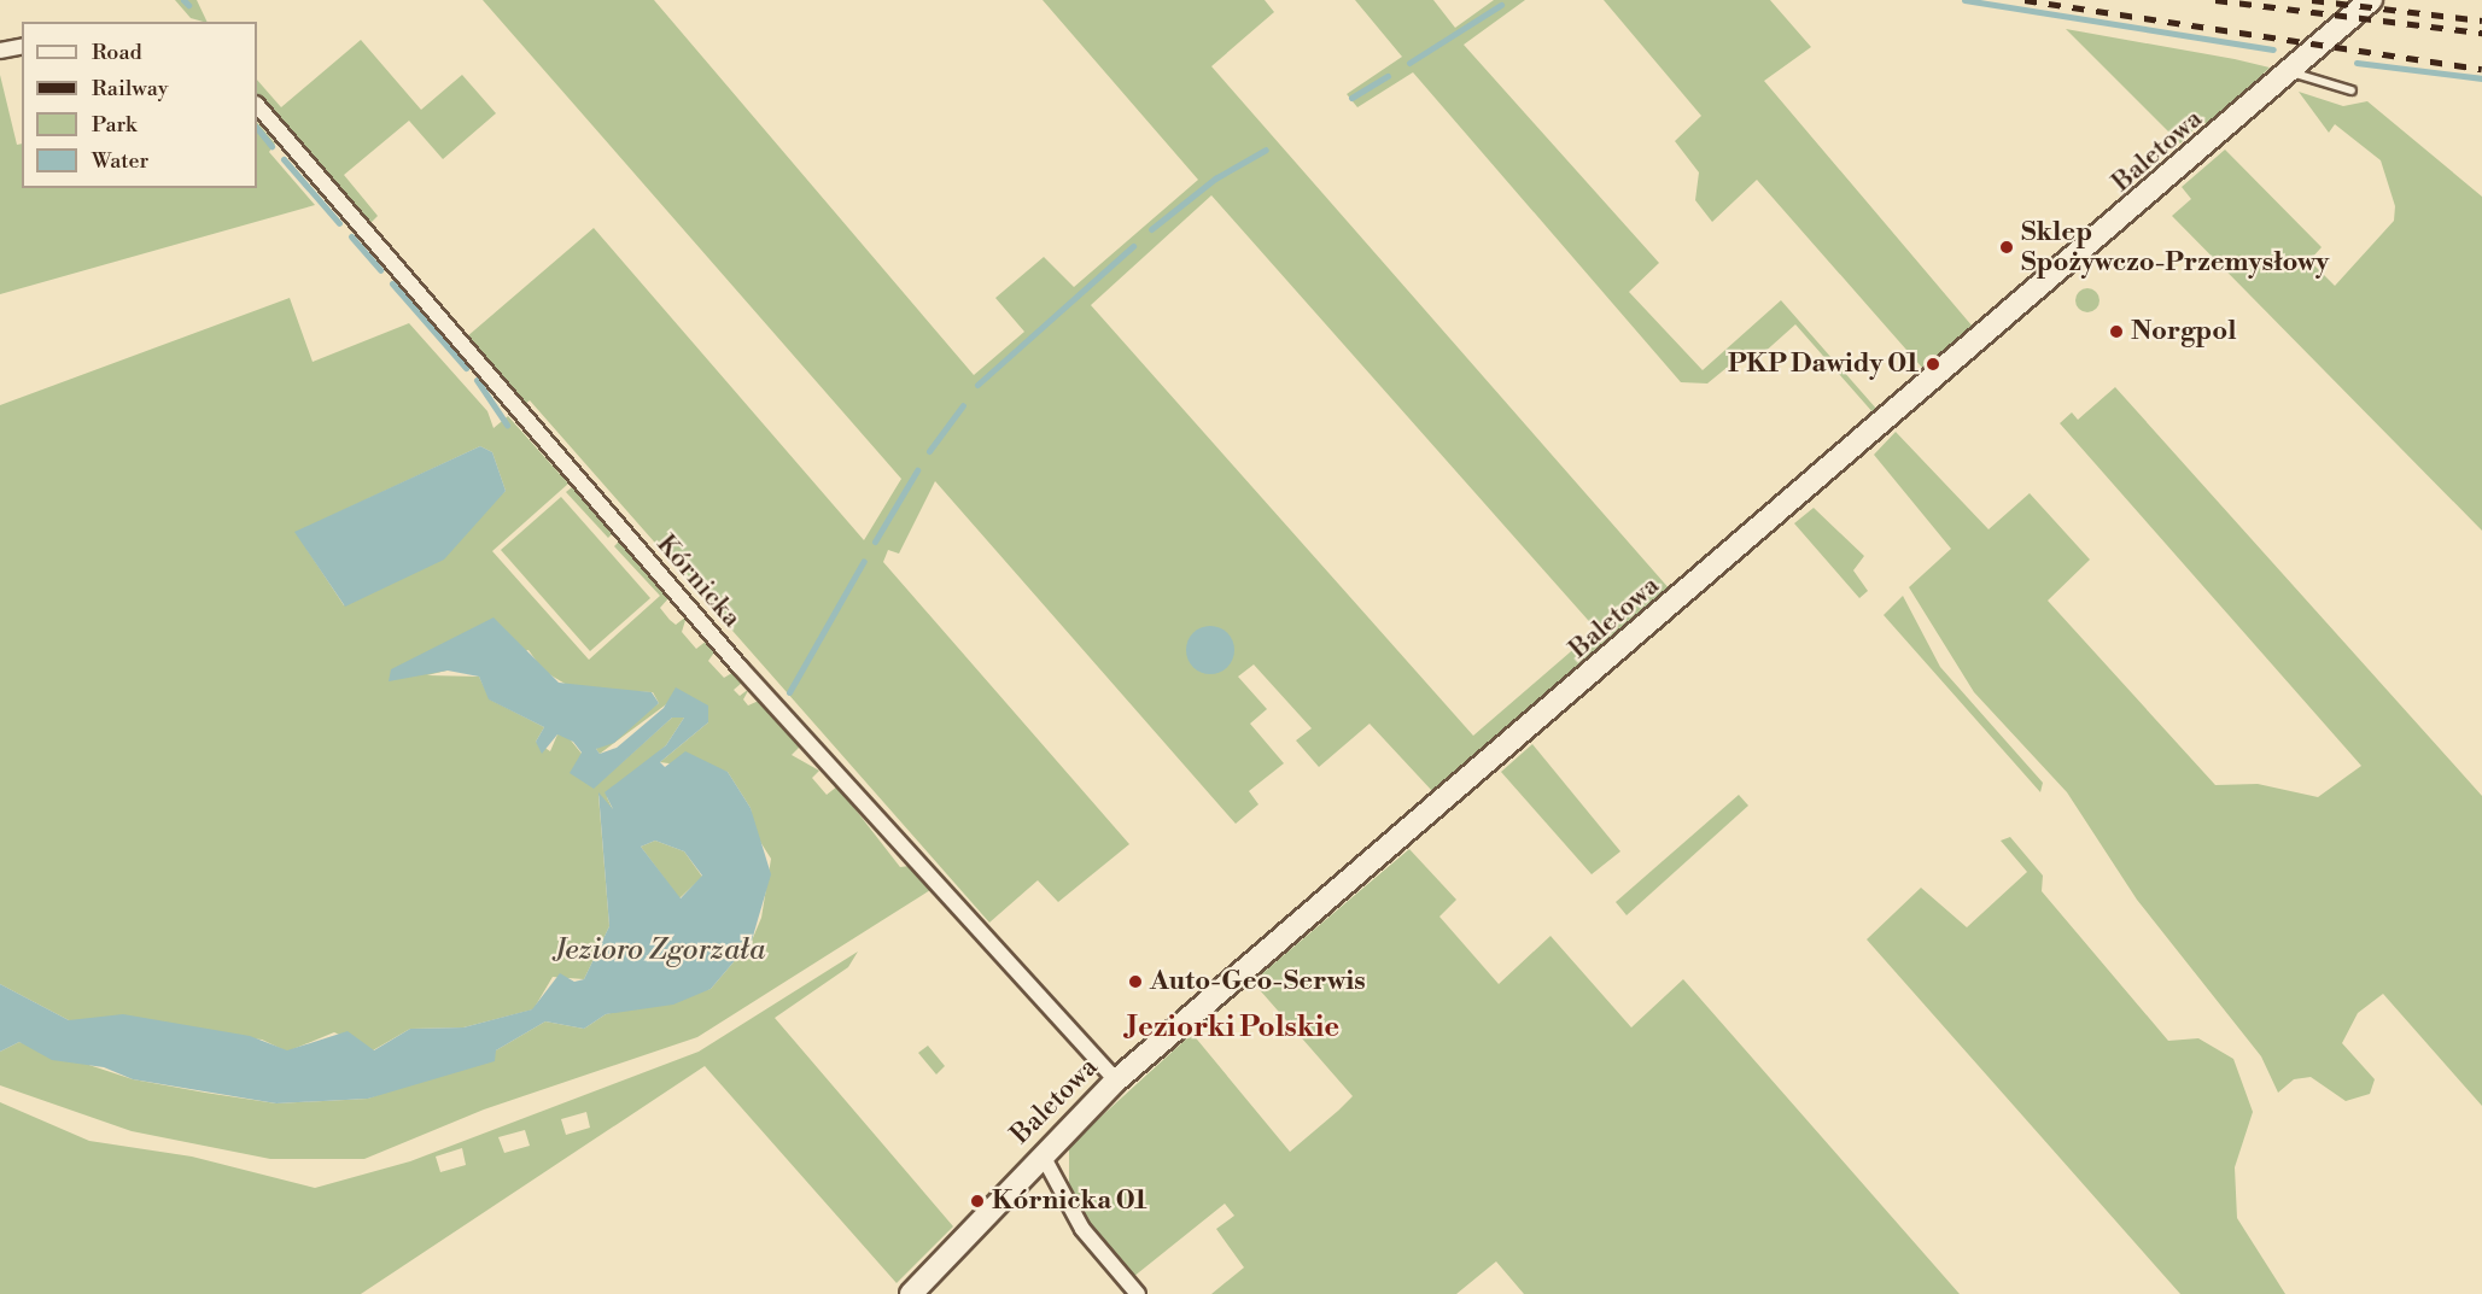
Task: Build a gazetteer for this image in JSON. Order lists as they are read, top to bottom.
{
  "streets": {
    "street": ["Baletowa", "Kórnicka"]
  },
  "crossings": [
    ["Baletowa", "Kórnicka"]
  ],
  "districts": ["Jeziorki Polskie"],
  "water": ["Jezioro Zgorzała"],
  "places": [
    "Sklep Spożywczo-Przemysłowy",
    "Norgpol",
    "PKP Dawidy 01",
    "Auto-Geo-Serwis",
    "Kórnicka 01"
  ],
  "legend": [
    "Road",
    "Railway",
    "Park",
    "Water"
  ]
}
